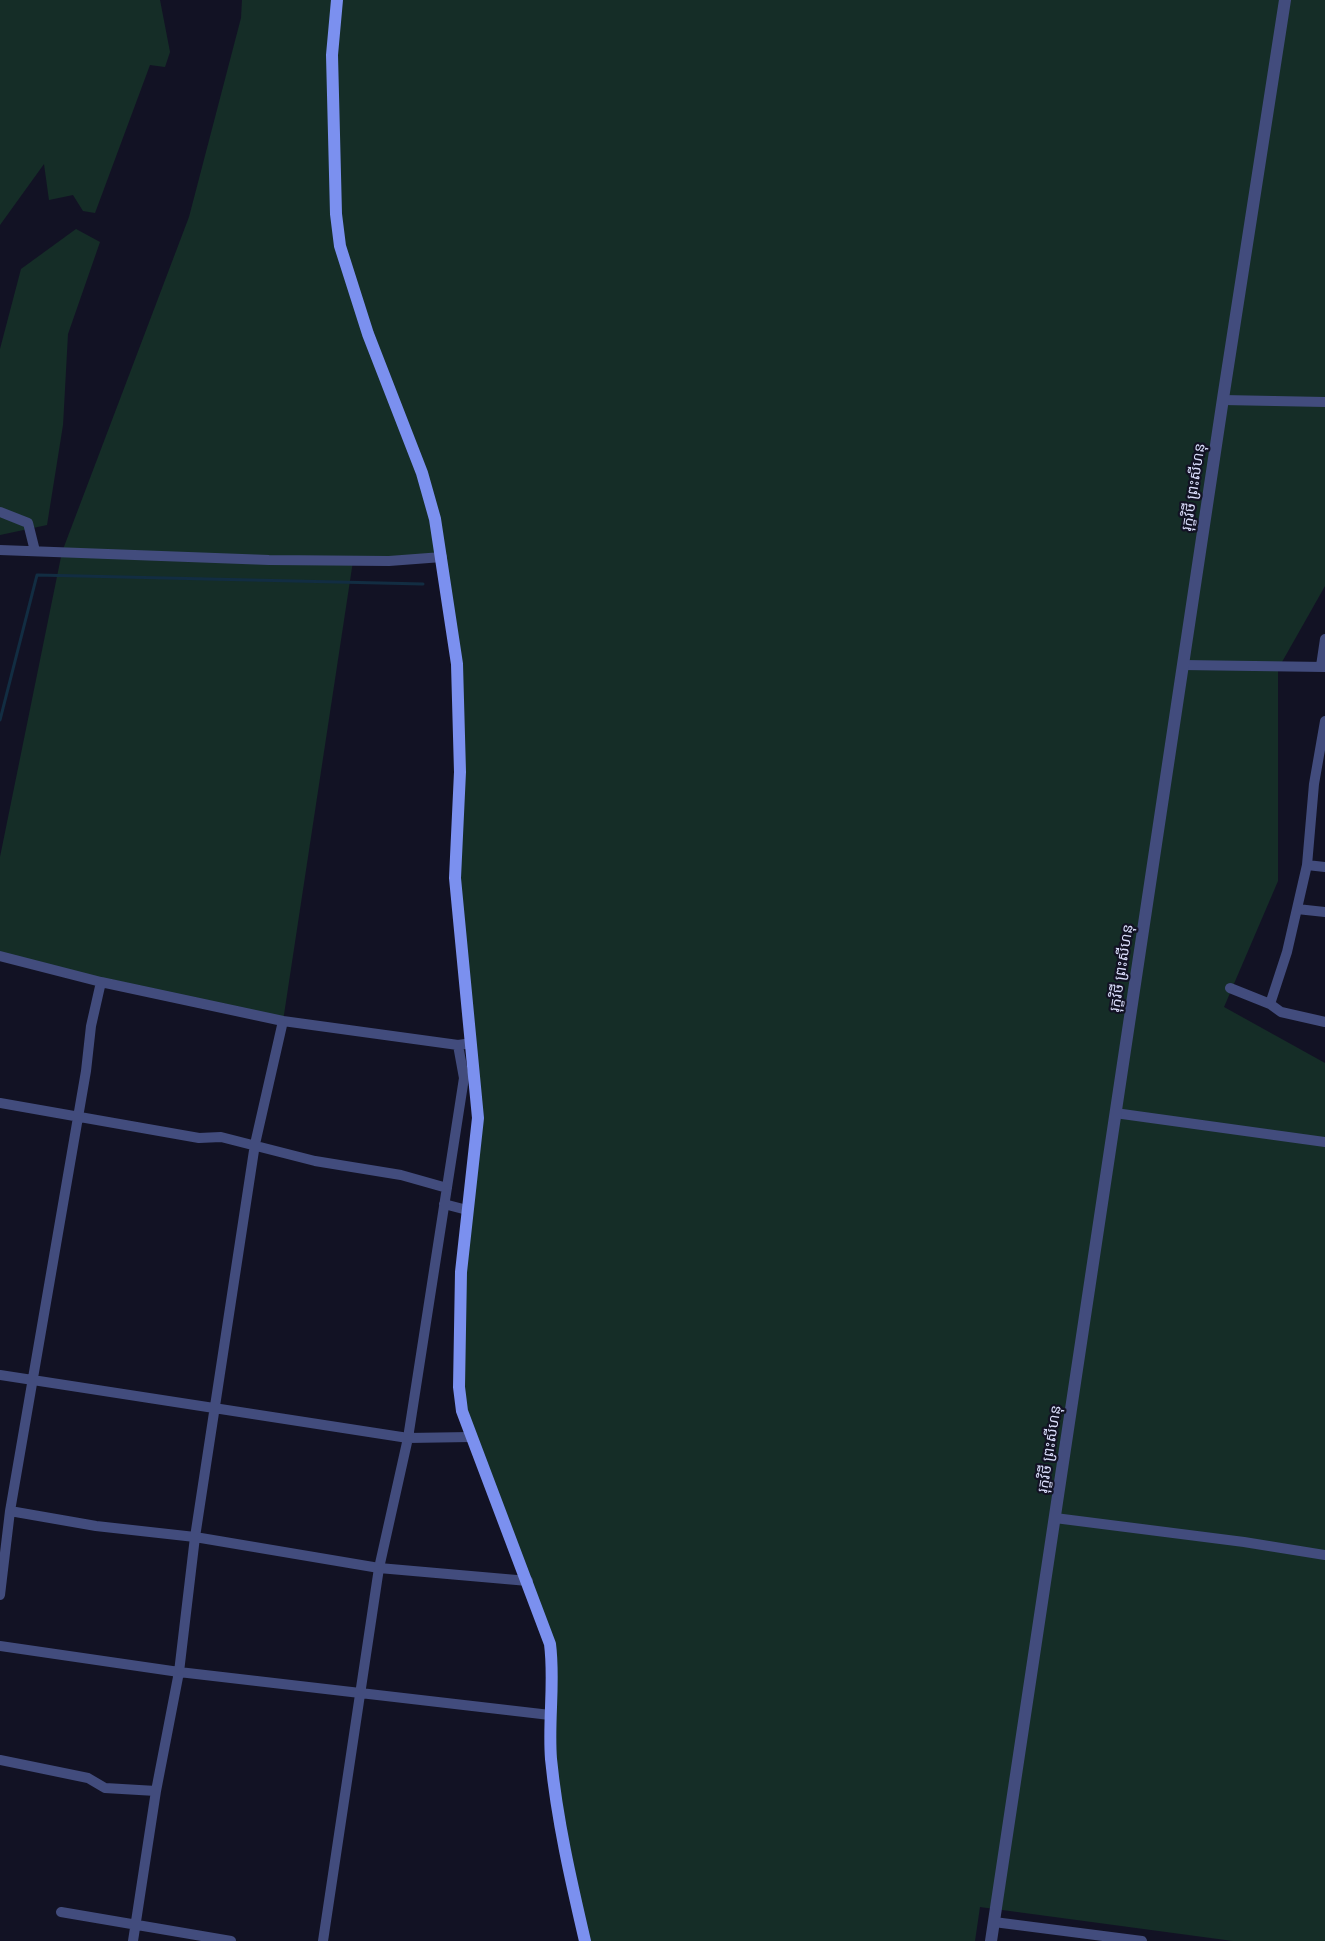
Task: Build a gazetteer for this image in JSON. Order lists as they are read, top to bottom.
{
  "streets": {
    "street": ["រុក្ខវិថី ព្រះសីហនុ"]
  }
}
